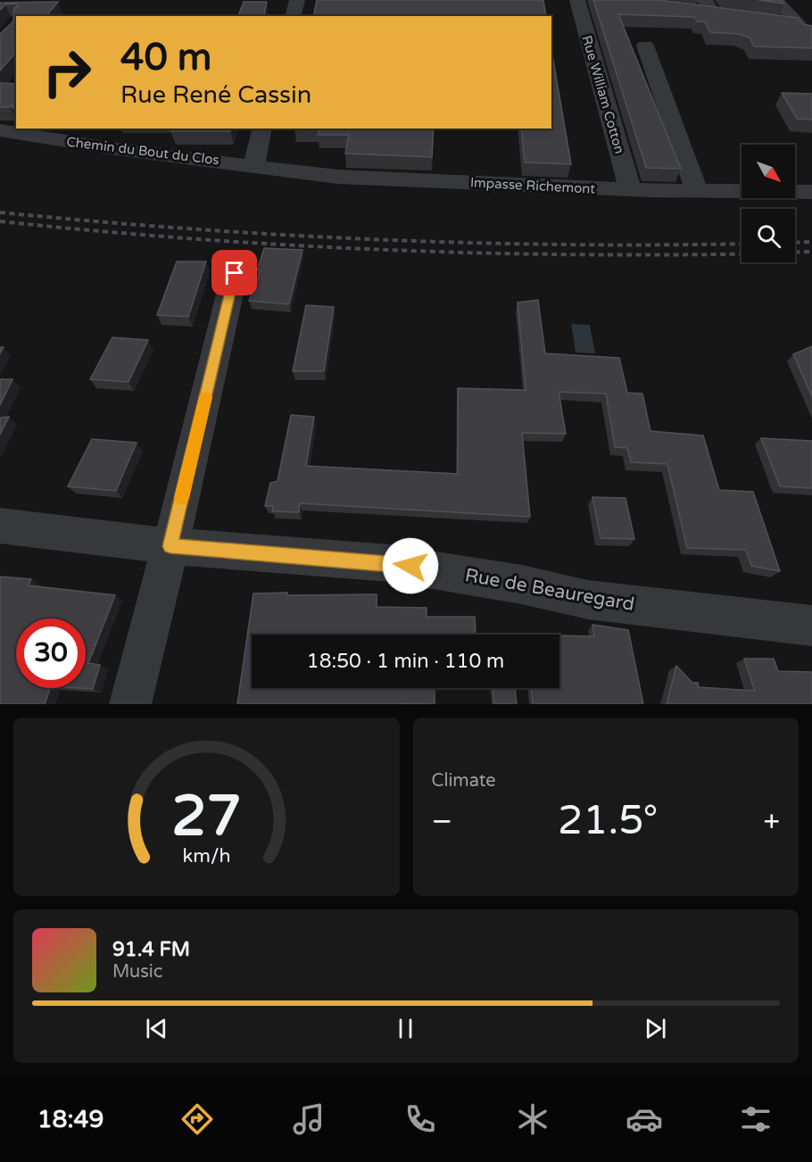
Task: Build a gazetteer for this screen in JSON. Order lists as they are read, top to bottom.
{
  "streets": {
    "street": [
      "Rue William Cotton",
      "Chemin du Bout du Clos",
      "Impasse Richemont",
      "Rue de Beauregard"
    ]
  },
  "crossings": [
    ["Rue William Cotton", "Impasse Richemont"],
    ["Chemin du Bout du Clos", "Impasse Richemont"]
  ],
  "north": "bottom right",
  "page": {
    "turn": ["40 m", "Rue René Cassin"],
    "limit": "30",
    "trip": "18:50 · 1 min · 110 m",
    "tile": "Climate",
    "heat": ["−", "21.5°", "+"],
    "song": ["91.4 FM", "Music"],
    "tabs": "18:49",
    "gauge": ["27", "km/h"]
  }
}
